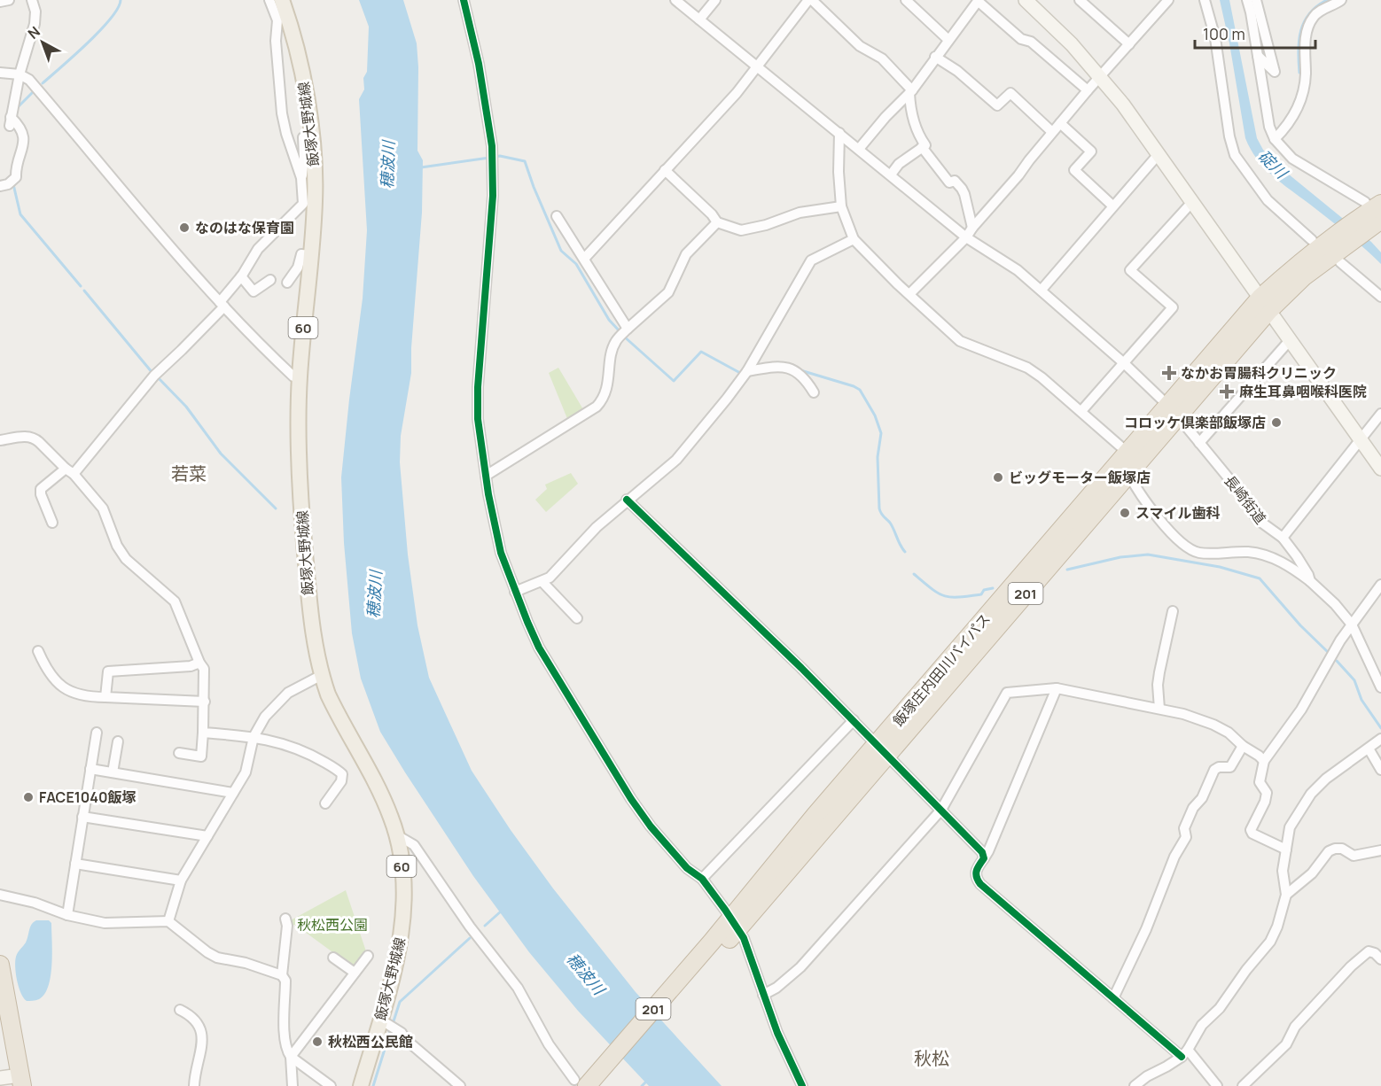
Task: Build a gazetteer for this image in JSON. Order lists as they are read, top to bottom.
{
  "streets": {
    "highway": ["201", "飯塚庄内田川バイパス"],
    "main road": ["飯塚大野城線", "60"],
    "street": ["長崎街道"]
  },
  "crossings": [
    ["長崎街道", "飯塚庄内田川バイパス"]
  ],
  "districts": ["若菜", "秋松"],
  "water": ["碇川", "穂波川"],
  "parks": ["秋松西公園"],
  "places": {
    "other": [
      "なのはな保育園",
      "コロッケ倶楽部飯塚店",
      "ビッグモーター飯塚店",
      "スマイル歯科",
      "FACE1040飯塚",
      "秋松西公民館"
    ],
    "health": ["なかお胃腸科クリニック", "麻生耳鼻咽喉科医院"]
  },
  "scale_bar": "100 m",
  "north": "top left"
}
